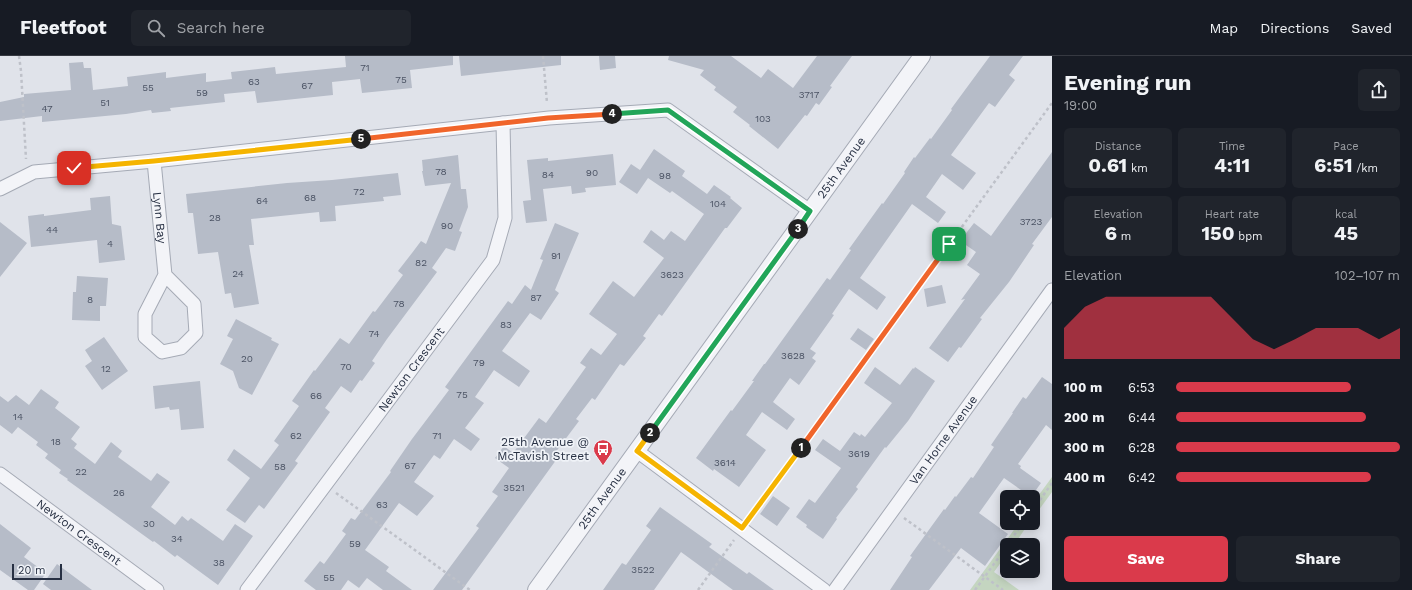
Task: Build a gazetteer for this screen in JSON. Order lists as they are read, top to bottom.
{
  "streets": {
    "street": [
      "25th Avenue",
      "Lynn Bay",
      "Newton Crescent",
      "Van Horne Avenue"
    ]
  },
  "places": {
    "bus stop": ["25th Avenue @ McTavish Street"]
  },
  "house_numbers": [
    "71",
    "75",
    "63",
    "67",
    "55",
    "59",
    "3717",
    "51",
    "47",
    "103",
    "78",
    "90",
    "84",
    "98",
    "72",
    "68",
    "64",
    "104",
    "28",
    "3723",
    "90",
    "44",
    "4",
    "91",
    "82",
    "24",
    "3623",
    "87",
    "8",
    "78",
    "83",
    "74",
    "3628",
    "20",
    "79",
    "70",
    "12",
    "75",
    "66",
    "14",
    "62",
    "71",
    "18",
    "3619",
    "3614",
    "67",
    "58",
    "22",
    "3521",
    "26",
    "63",
    "30",
    "34",
    "59",
    "38",
    "3522",
    "55"
  ],
  "scale_bar": "20 m",
  "page": {
    "header": "Fleetfoot",
    "search": "Search here",
    "nav": ["Map", "Directions", "Saved"],
    "heading": ["Evening run", "19:00"],
    "pins": [
      "4",
      "5",
      "3",
      "2",
      "1"
    ],
    "stats": [
      ["Distance", "0.61 km"],
      ["Time", "4:11"],
      ["Pace", "6:51 /km"],
      ["Elevation", "6 m"],
      ["Heart rate", "150 bpm"],
      ["kcal", "45"]
    ],
    "chart": ["Elevation", "102–107 m"],
    "list": [
      {
        "name": "100 m",
        "note": "6:53"
      },
      {
        "name": "200 m",
        "note": "6:44"
      },
      {
        "name": "300 m",
        "note": "6:28"
      },
      {
        "name": "400 m",
        "note": "6:42"
      }
    ],
    "buttons": ["Save", "Share"],
    "scale": "20 m"
  }
}
